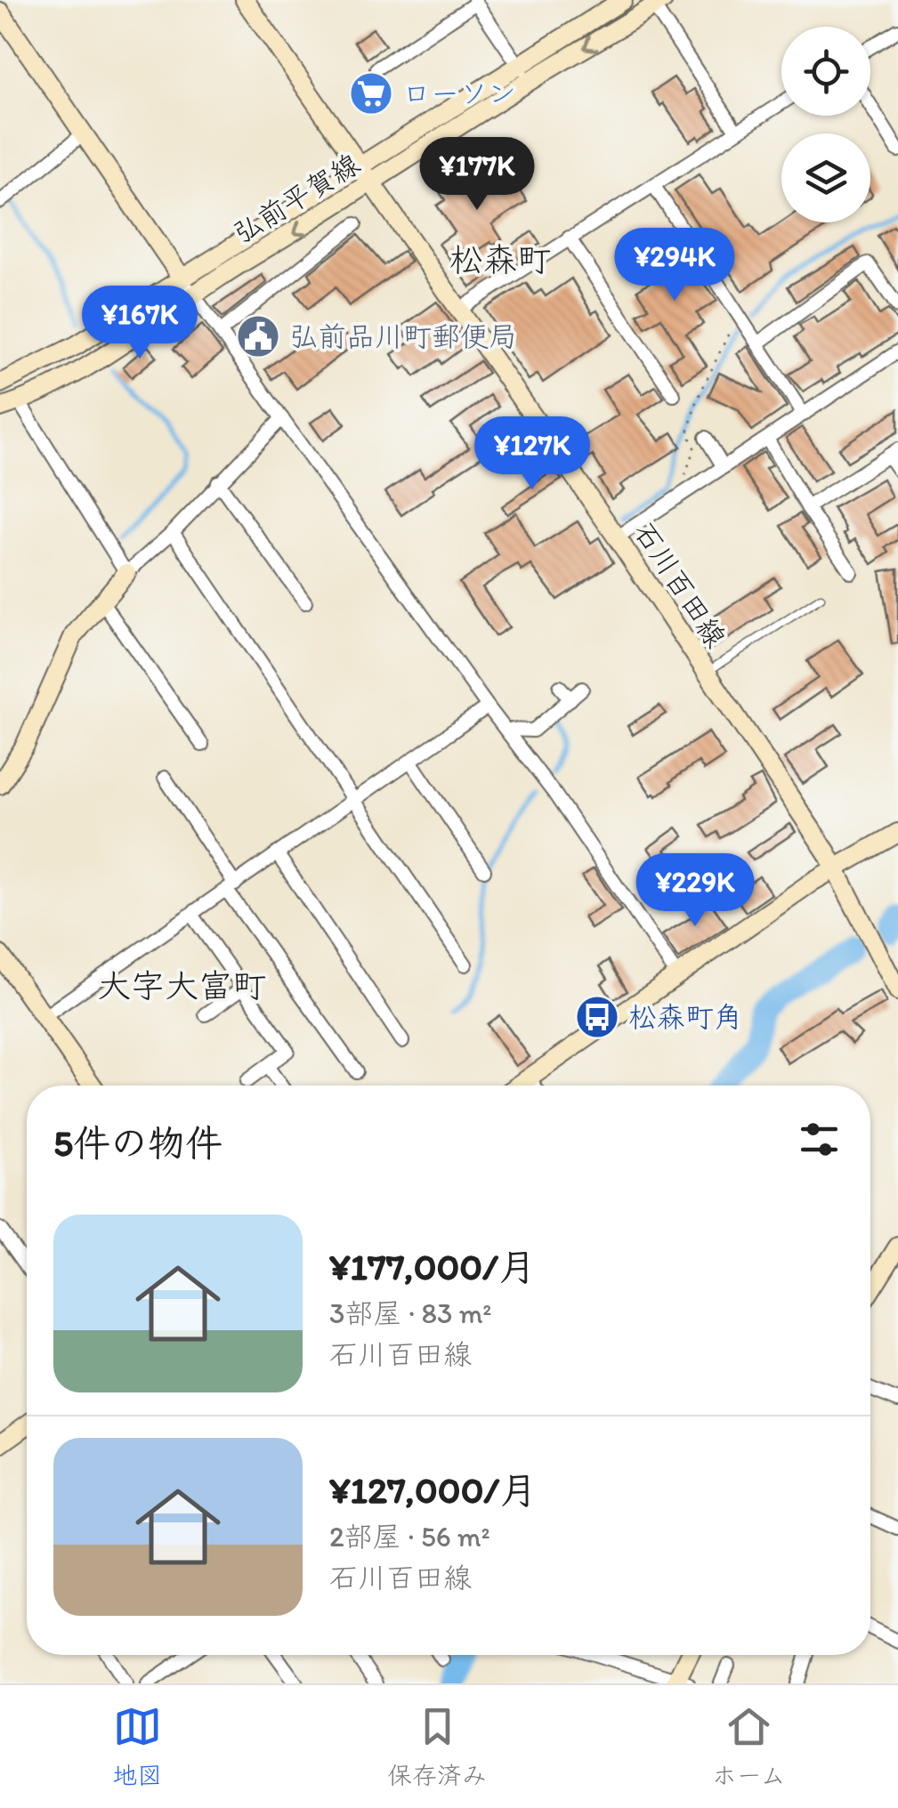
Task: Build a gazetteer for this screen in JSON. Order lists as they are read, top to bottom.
{
  "streets": {
    "main road": ["弘前平賀線", "石川百田線"]
  },
  "crossings": [
    ["弘前平賀線", "石川百田線"]
  ],
  "districts": ["松森町", "大字大富町"],
  "places": {
    "supermarket": ["ローソン"],
    "public building": ["弘前品川町郵便局"],
    "bus stop": ["松森町角"]
  },
  "page": {
    "price": [
      "¥177K",
      "¥294K",
      "¥167K",
      "¥127K",
      "¥229K"
    ],
    "heading": "5件の物件",
    "list": [
      {
        "name": "¥177,000/月",
        "note": "3部屋 · 83 m² · 石川百田線"
      },
      {
        "name": "¥127,000/月",
        "note": "2部屋 · 56 m² · 石川百田線"
      }
    ],
    "tabs": ["地図", "保存済み", "ホーム"]
  }
}
